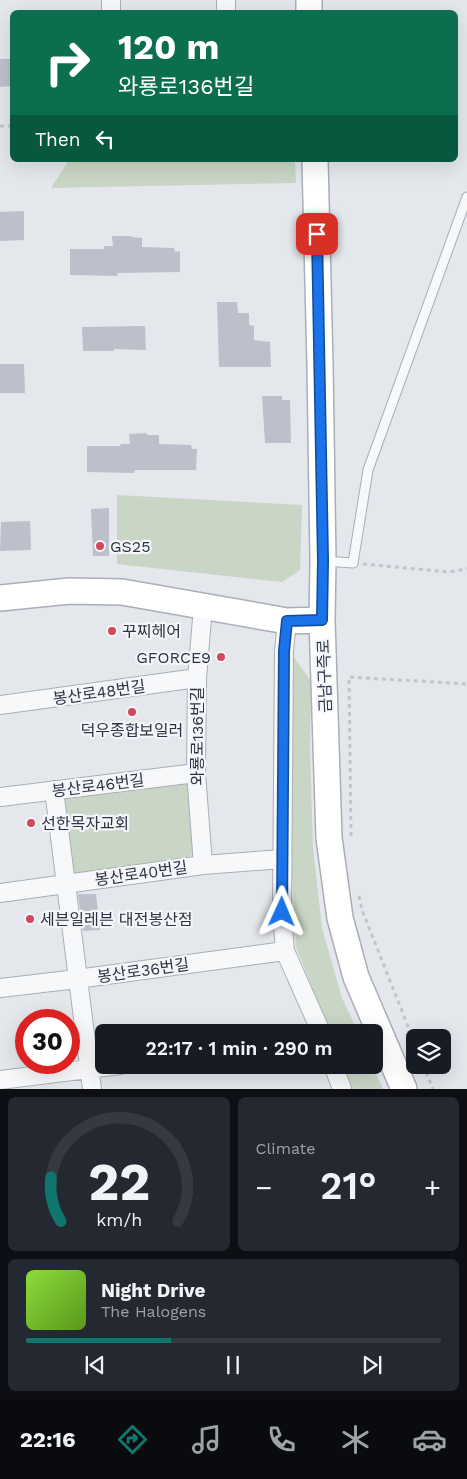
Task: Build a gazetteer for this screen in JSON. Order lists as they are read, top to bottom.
{
  "streets": {
    "main road": ["금남구즉로"],
    "street": [
      "봉산로48번길",
      "와룡로136번길",
      "봉산로46번길",
      "봉산로40번길",
      "봉산로36번길"
    ]
  },
  "crossings": [
    ["봉산로48번길", "와룡로136번길"],
    ["와룡로136번길", "봉산로46번길"],
    ["와룡로136번길", "봉산로40번길"]
  ],
  "places": [
    "GS25",
    "꾸찌헤어",
    "GFORCE9",
    "덕우종합보일러",
    "선한목자교회",
    "세븐일레븐 대전봉산점"
  ],
  "page": {
    "turn": ["120 m", "와룡로136번길"],
    "then": "Then",
    "limit": "30",
    "trip": "22:17 · 1 min · 290 m",
    "tile": "Climate",
    "heat": ["−", "21°", "+"],
    "song": ["Night Drive", "The Halogens"],
    "tabs": "22:16",
    "gauge": ["22", "km/h"]
  }
}
